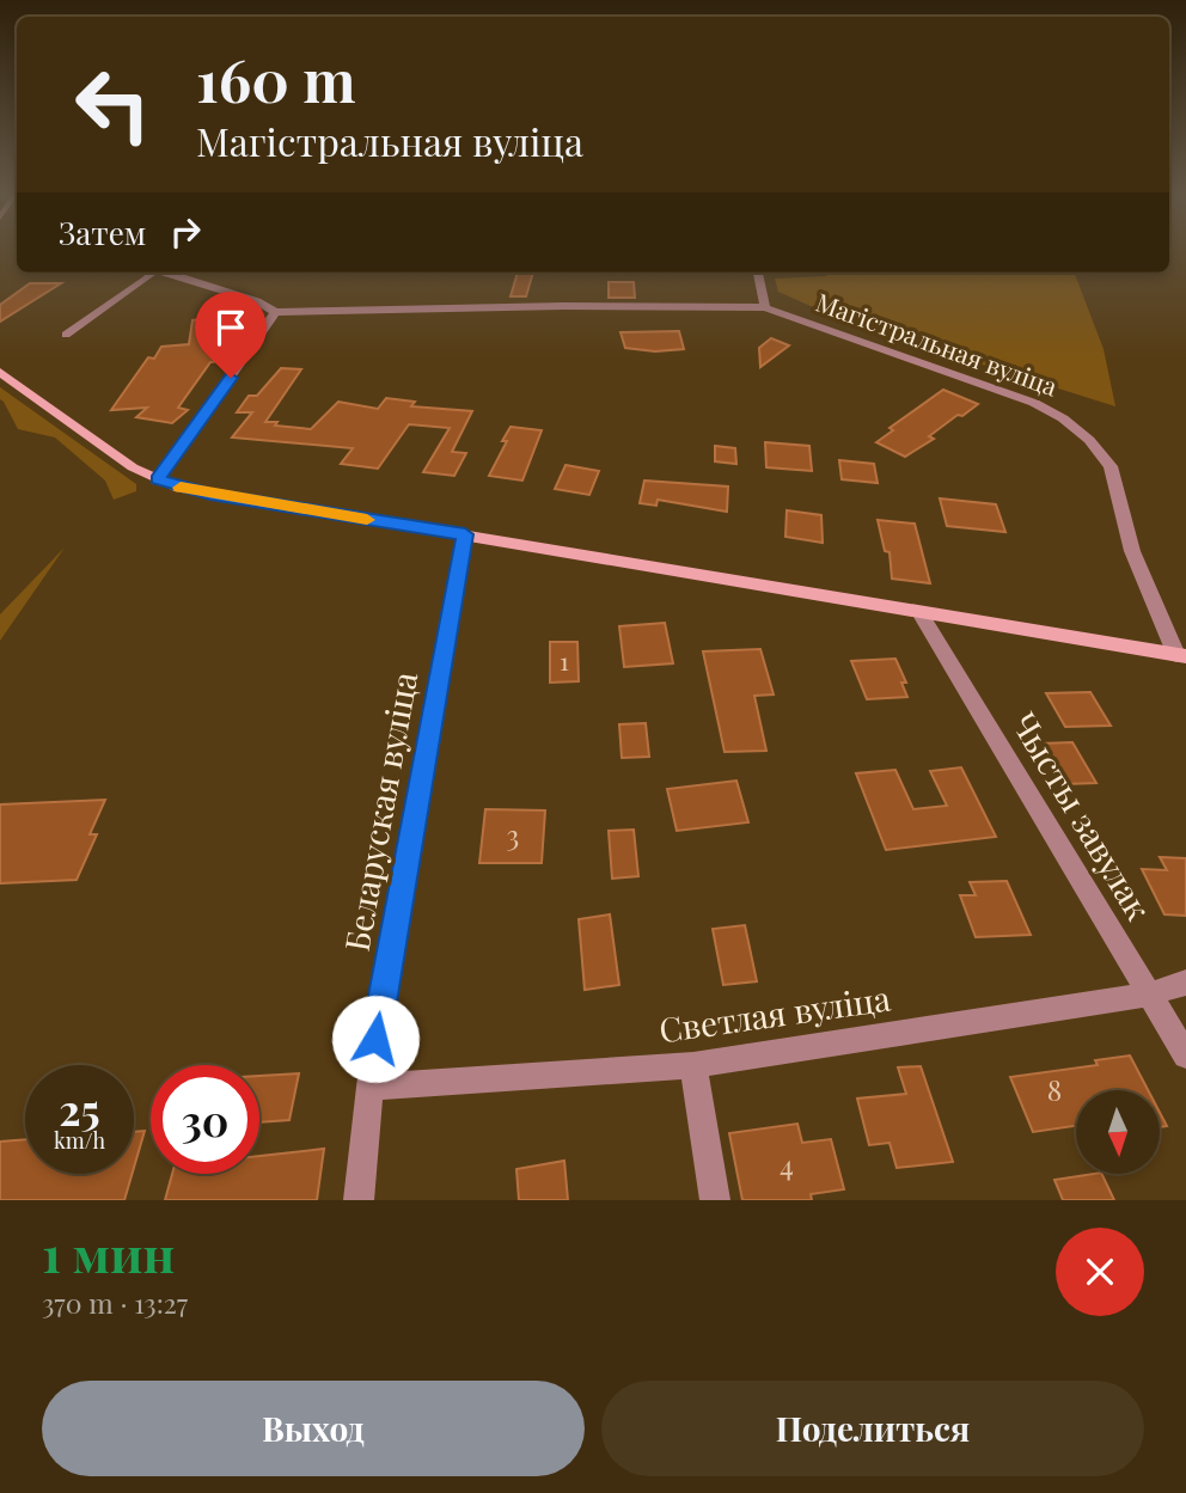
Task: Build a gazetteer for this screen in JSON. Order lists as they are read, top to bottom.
{
  "streets": {
    "street": [
      "Магістральная вуліца",
      "Беларуская вуліца",
      "Чысты завулак",
      "Светлая вуліца"
    ]
  },
  "crossings": [
    ["Магістральная вуліца", "Беларуская вуліца"],
    ["Магістральная вуліца", "Чысты завулак"],
    ["Беларуская вуліца", "Светлая вуліца"],
    ["Чысты завулак", "Светлая вуліца"]
  ],
  "house_numbers": [
    "1",
    "3",
    "8",
    "4"
  ],
  "north": "bottom",
  "page": {
    "turn": ["160 m", "Магістральная вуліца"],
    "then": "Затем",
    "speed": "25 km/h",
    "limit": "30",
    "heading": ["1 мин", "370 m · 13:27"],
    "buttons": ["Выход", "Поделиться"]
  }
}
